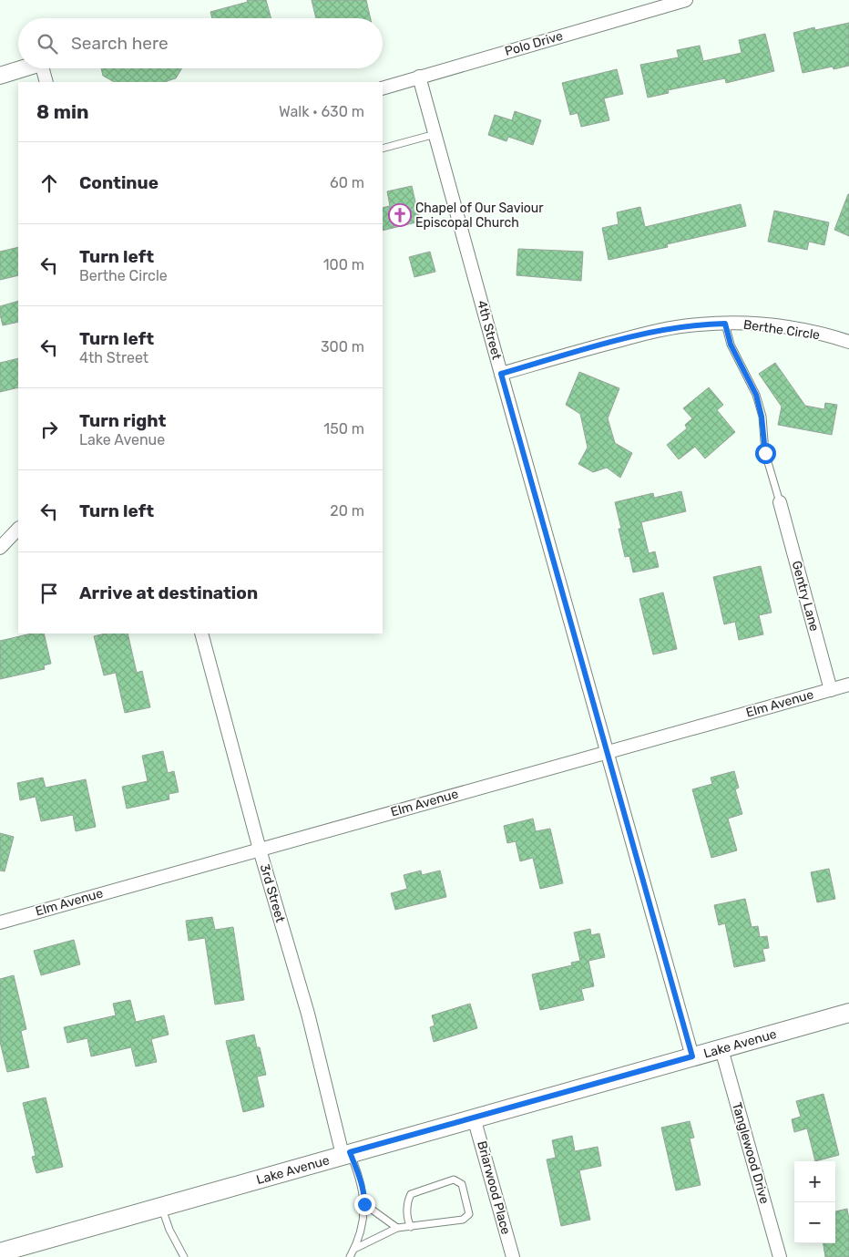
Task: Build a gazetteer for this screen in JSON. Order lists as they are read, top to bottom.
{
  "streets": {
    "main road": ["Lake Avenue"],
    "street": [
      "Polo Drive",
      "4th Street",
      "Berthe Circle",
      "Gentry Lane",
      "Elm Avenue",
      "3rd Street",
      "Tanglewood Drive",
      "Briarwood Place"
    ]
  },
  "crossings": [
    ["Polo Drive", "4th Street"],
    ["4th Street", "Berthe Circle"],
    ["4th Street", "Elm Avenue"],
    ["4th Street", "Lake Avenue"],
    ["Gentry Lane", "Elm Avenue"],
    ["Elm Avenue", "3rd Street"],
    ["3rd Street", "Lake Avenue"],
    ["Lake Avenue", "Tanglewood Drive"],
    ["Lake Avenue", "Briarwood Place"]
  ],
  "places": {
    "church": ["Chapel of Our Saviour Episcopal Church"]
  },
  "page": {
    "search": "Search here",
    "heading": ["8 min", "Walk · 630 m"],
    "list": [
      ["Continue", "60 m"],
      ["Turn left", "Berthe Circle", "100 m"],
      ["Turn left", "4th Street", "300 m"],
      ["Turn right", "Lake Avenue", "150 m"],
      ["Turn left", "20 m"],
      "Arrive at destination"
    ],
    "map_buttons": ["+", "−"]
  }
}
